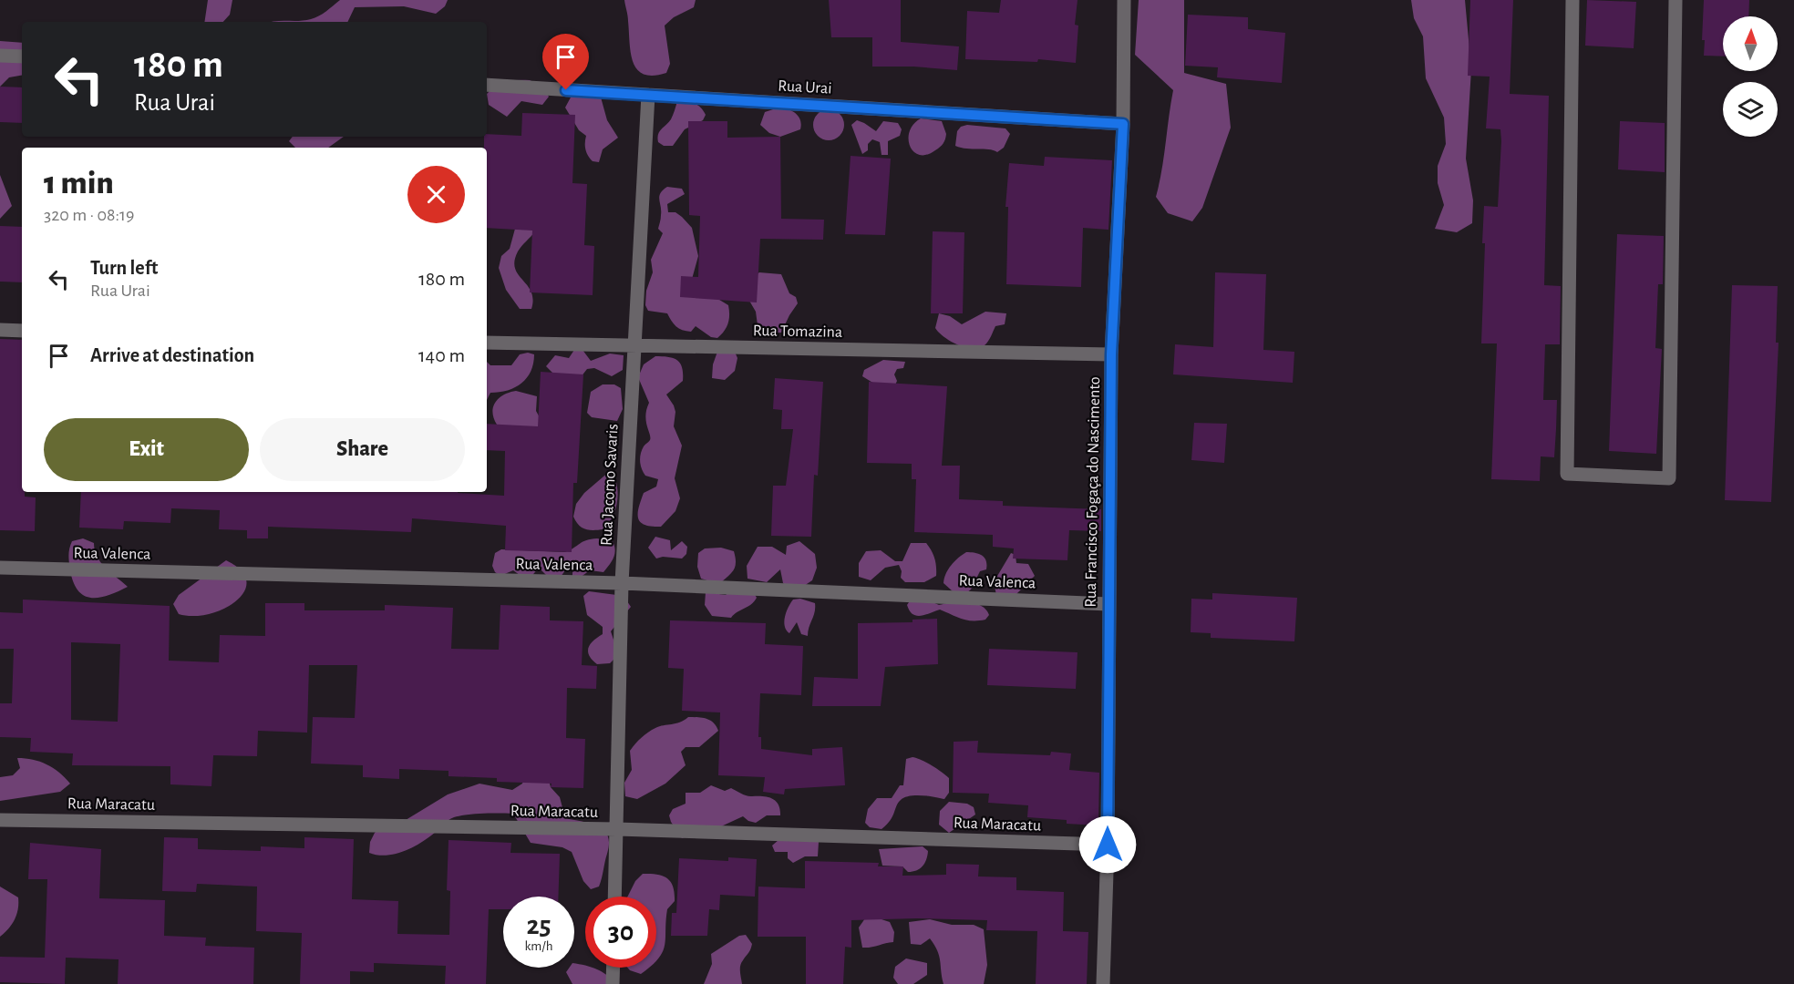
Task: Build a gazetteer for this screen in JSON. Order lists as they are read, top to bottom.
{
  "streets": {
    "street": [
      "Rua Urai",
      "Rua Tomazina",
      "Rua Jacomo Savaris",
      "Rua Francisco Fogaça do Nascimento",
      "Rua Valenca",
      "Rua Maracatu"
    ]
  },
  "crossings": [
    ["Rua Urai", "Rua Jacomo Savaris"],
    ["Rua Urai", "Rua Francisco Fogaça do Nascimento"],
    ["Rua Tomazina", "Rua Jacomo Savaris"],
    ["Rua Tomazina", "Rua Francisco Fogaça do Nascimento"],
    ["Rua Jacomo Savaris", "Rua Valenca"],
    ["Rua Jacomo Savaris", "Rua Maracatu"],
    ["Rua Francisco Fogaça do Nascimento", "Rua Valenca"],
    ["Rua Francisco Fogaça do Nascimento", "Rua Maracatu"]
  ],
  "north": "top",
  "page": {
    "turn": ["180 m", "Rua Urai"],
    "heading": ["1 min", "320 m · 08:19"],
    "list": [
      {
        "name": "Turn left",
        "note": "Rua Urai",
        "value": "180 m"
      },
      {
        "name": "Arrive at destination",
        "value": "140 m"
      }
    ],
    "buttons": ["Exit", "Share"],
    "speed": "25 km/h",
    "limit": "30"
  }
}
